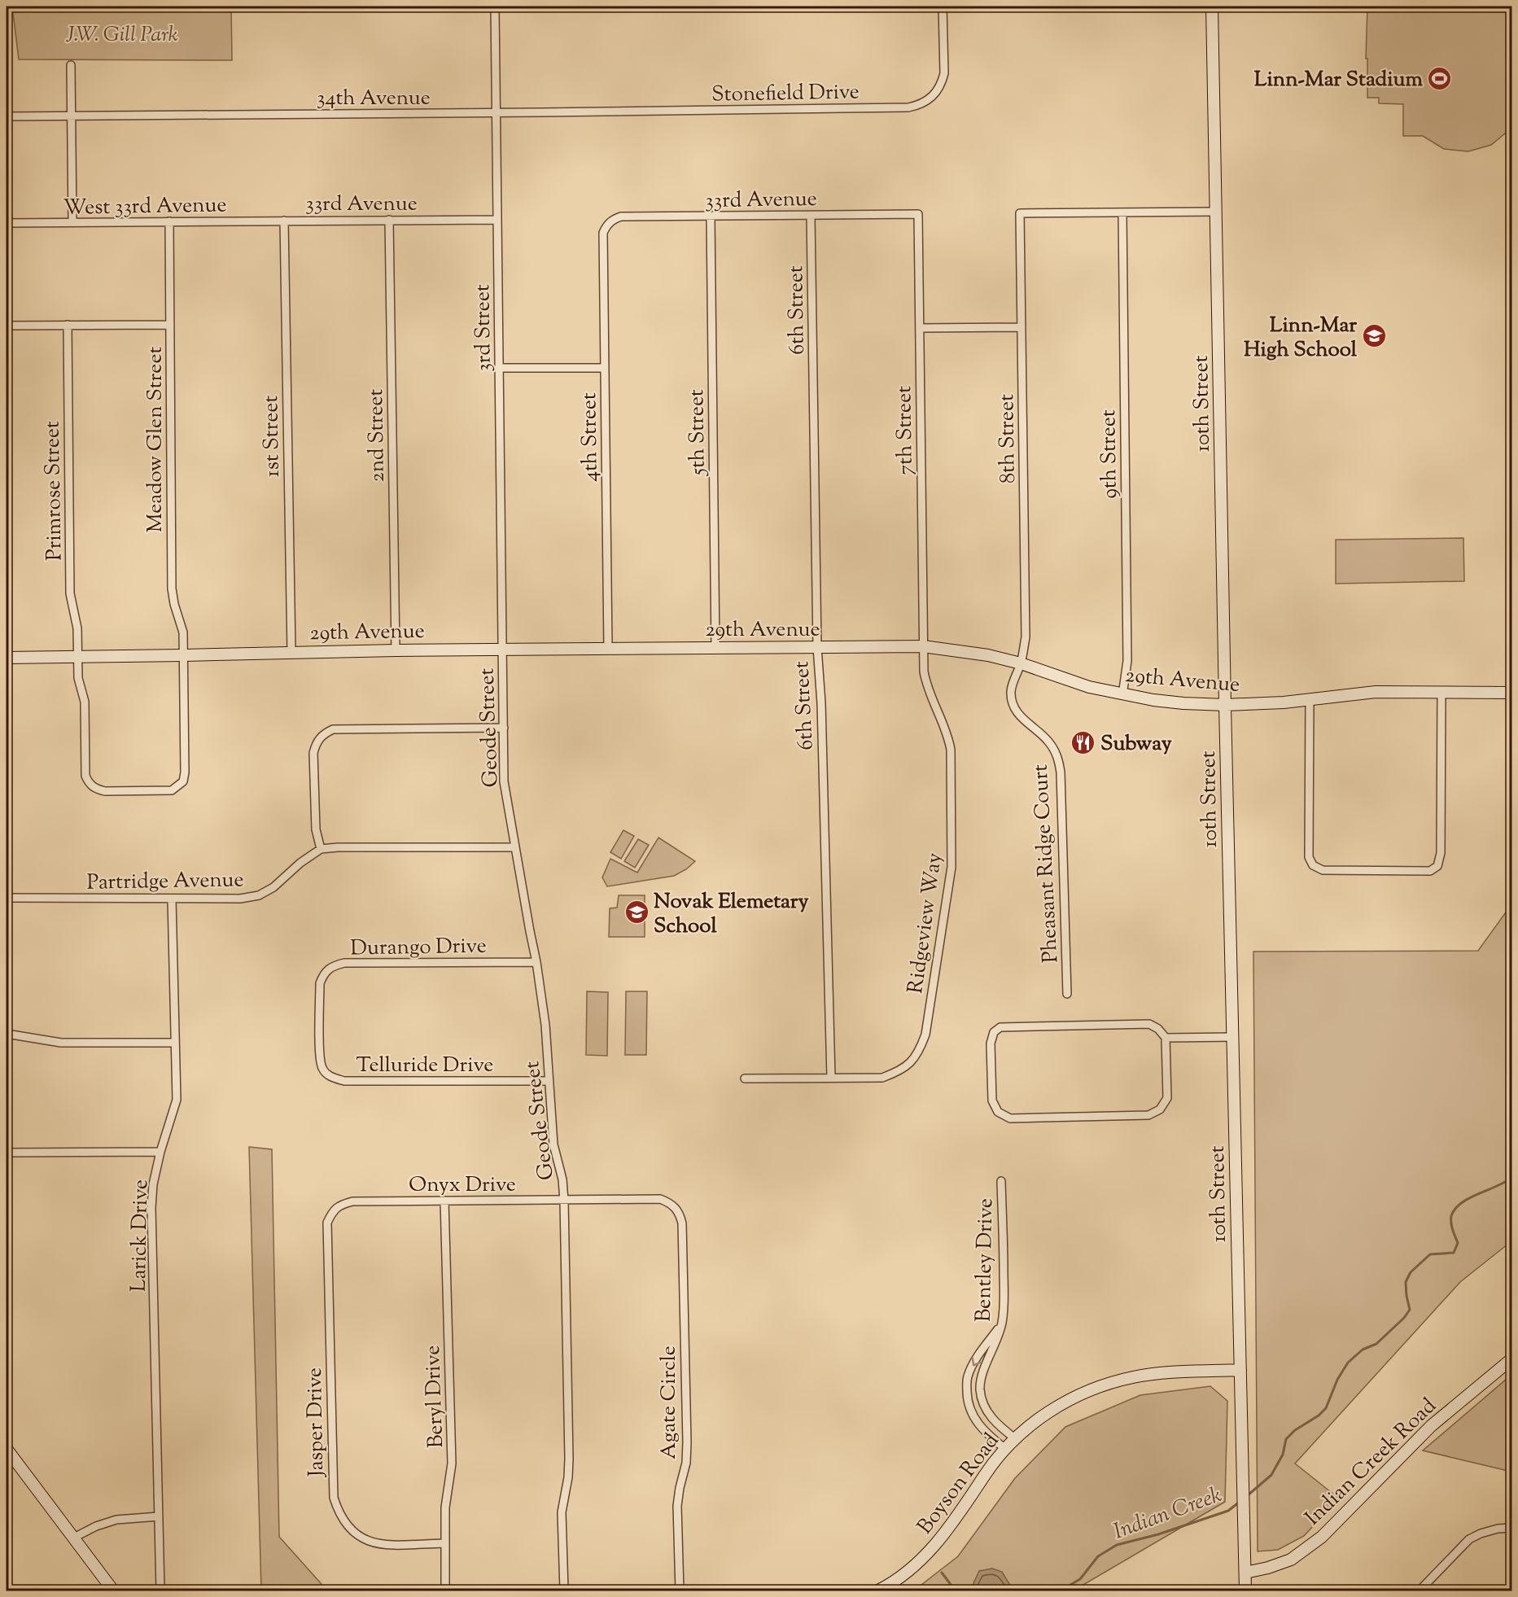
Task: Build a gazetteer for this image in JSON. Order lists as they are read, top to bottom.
{
  "streets": {
    "street": [
      "Stonefield Drive",
      "34th Avenue",
      "33rd Avenue",
      "West 33rd Avenue",
      "6th Street",
      "3rd Street",
      "10th Street",
      "7th Street",
      "5th Street",
      "2nd Street",
      "1st Street",
      "4th Street",
      "8th Street",
      "Meadow Glen Street",
      "9th Street",
      "Primrose Street",
      "29th Avenue",
      "Geode Street",
      "Pheasant Ridge Court",
      "Partridge Avenue",
      "Ridgeview Way",
      "Durango Drive",
      "Telluride Drive",
      "Onyx Drive",
      "Larick Drive",
      "Bentley Drive",
      "Beryl Drive",
      "Agate Circle",
      "Jasper Drive",
      "Indian Creek Road",
      "Boyson Road"
    ]
  },
  "crossings": [
    ["Stonefield Drive", "34th Avenue"],
    ["34th Avenue", "3rd Street"],
    ["33rd Avenue", "West 33rd Avenue"],
    ["33rd Avenue", "6th Street"],
    ["33rd Avenue", "3rd Street"],
    ["33rd Avenue", "7th Street"],
    ["33rd Avenue", "5th Street"],
    ["33rd Avenue", "2nd Street"],
    ["33rd Avenue", "1st Street"],
    ["33rd Avenue", "4th Street"],
    ["West 33rd Avenue", "1st Street"],
    ["West 33rd Avenue", "Meadow Glen Street"],
    ["6th Street", "29th Avenue"],
    ["6th Street", "Ridgeview Way"],
    ["3rd Street", "29th Avenue"],
    ["3rd Street", "Geode Street"],
    ["10th Street", "29th Avenue"],
    ["10th Street", "Indian Creek Road"],
    ["10th Street", "Boyson Road"],
    ["7th Street", "29th Avenue"],
    ["7th Street", "Ridgeview Way"],
    ["5th Street", "29th Avenue"],
    ["2nd Street", "29th Avenue"],
    ["1st Street", "29th Avenue"],
    ["4th Street", "29th Avenue"],
    ["8th Street", "9th Street"],
    ["8th Street", "29th Avenue"],
    ["8th Street", "Pheasant Ridge Court"],
    ["Meadow Glen Street", "Primrose Street"],
    ["Meadow Glen Street", "29th Avenue"],
    ["9th Street", "29th Avenue"],
    ["Primrose Street", "29th Avenue"],
    ["29th Avenue", "Geode Street"],
    ["29th Avenue", "Pheasant Ridge Court"],
    ["29th Avenue", "Ridgeview Way"],
    ["Geode Street", "Partridge Avenue"],
    ["Geode Street", "Durango Drive"],
    ["Geode Street", "Telluride Drive"],
    ["Geode Street", "Onyx Drive"],
    ["Partridge Avenue", "Larick Drive"],
    ["Durango Drive", "Telluride Drive"],
    ["Onyx Drive", "Beryl Drive"],
    ["Onyx Drive", "Agate Circle"],
    ["Onyx Drive", "Jasper Drive"],
    ["Bentley Drive", "Boyson Road"],
    ["Beryl Drive", "Jasper Drive"]
  ],
  "water": ["Indian Creek"],
  "parks": ["J.W. Gill Park"],
  "places": {
    "sports": ["Linn-Mar Stadium"],
    "school or university": ["Linn-Mar High School", "Novak Elemetary School"],
    "restaurant": ["Subway"]
  }
}
